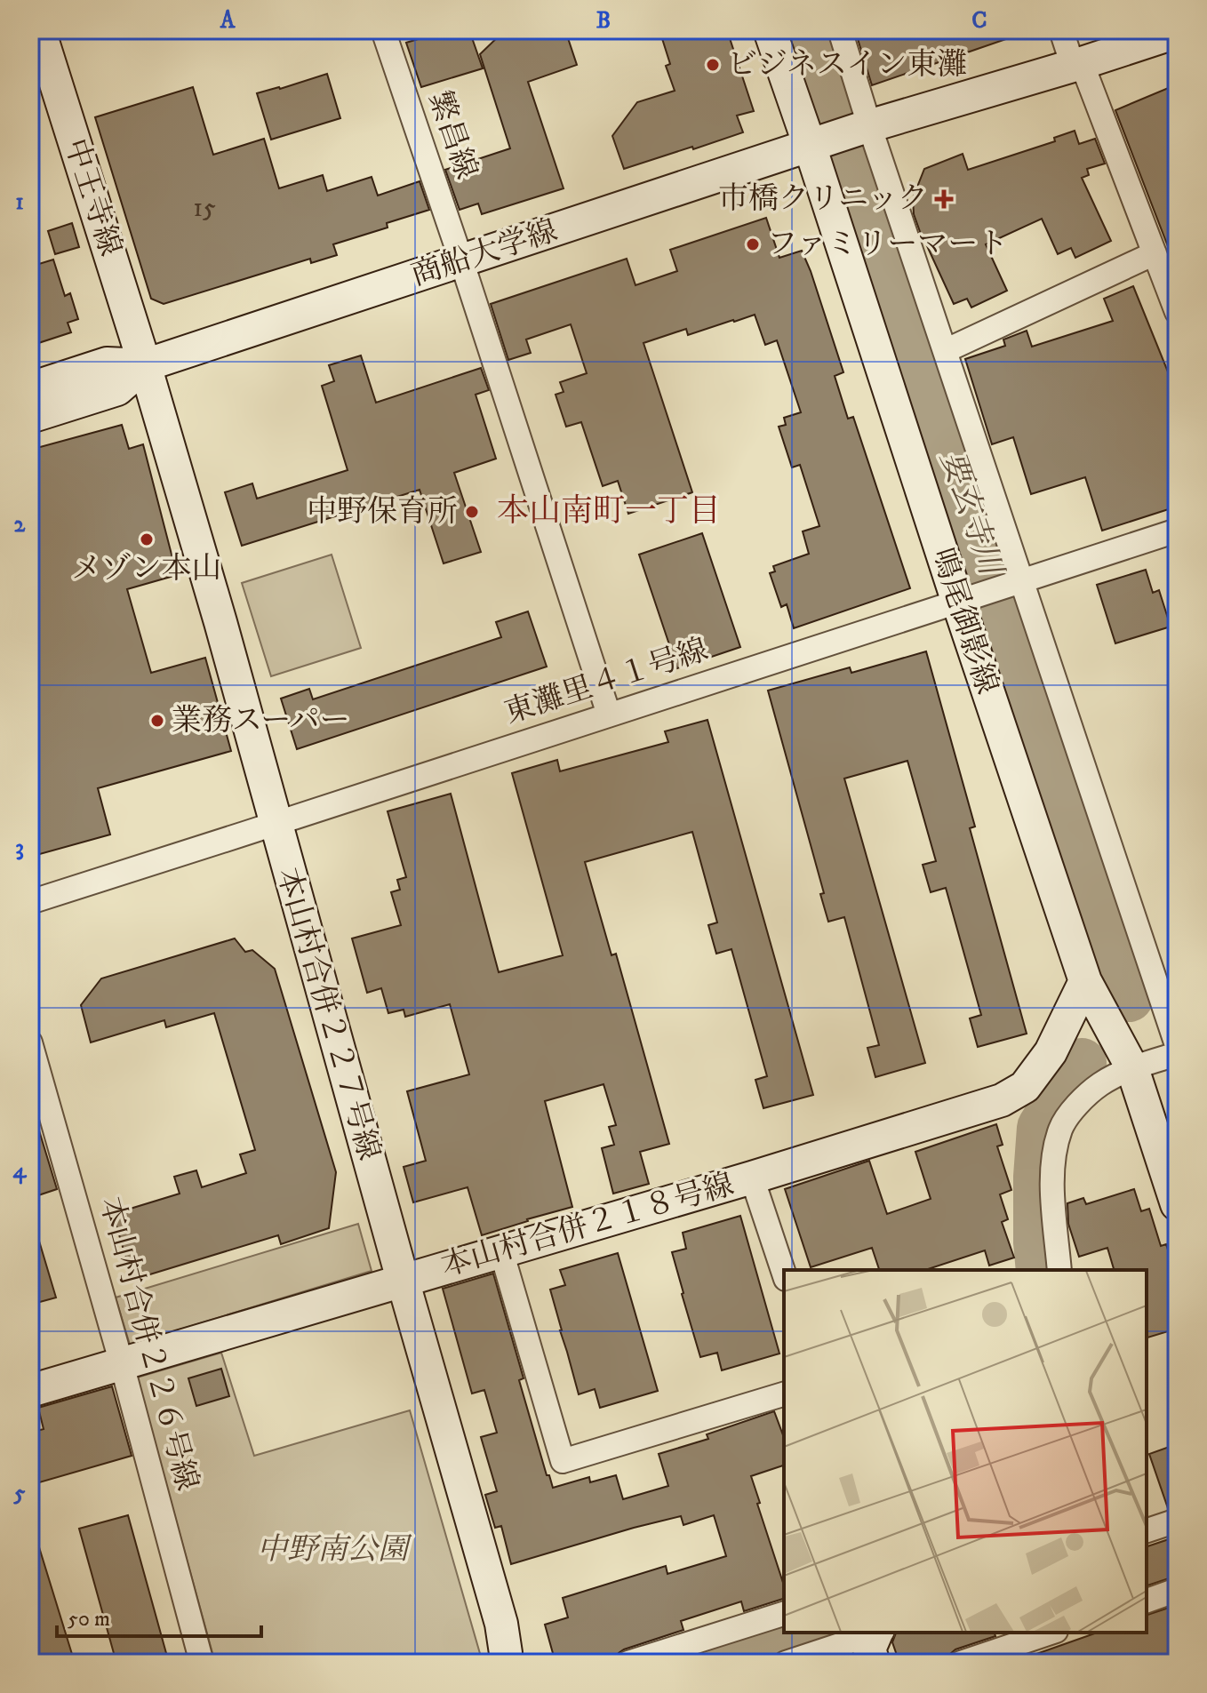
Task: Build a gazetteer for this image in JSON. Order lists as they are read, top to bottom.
{
  "streets": {
    "street": [
      "繁昌線",
      "中王寺線",
      "商船大学線",
      "鳴尾御影線",
      "東灘里４１号線",
      "本山村合併２２７号線",
      "本山村合併２１８号線",
      "本山村合併２２６号線"
    ]
  },
  "crossings": [
    ["繁昌線", "商船大学線"],
    ["繁昌線", "東灘里４１号線"],
    ["中王寺線", "商船大学線"],
    ["中王寺線", "本山村合併２２７号線"],
    ["商船大学線", "鳴尾御影線"],
    ["商船大学線", "本山村合併２２７号線"],
    ["鳴尾御影線", "東灘里４１号線"],
    ["鳴尾御影線", "本山村合併２１８号線"],
    ["東灘里４１号線", "本山村合併２２７号線"],
    ["本山村合併２２７号線", "本山村合併２１８号線"],
    ["本山村合併２１８号線", "本山村合併２２６号線"]
  ],
  "districts": ["本山南町一丁目"],
  "water": ["要玄寺川"],
  "parks": ["中野南公園"],
  "places": {
    "other": [
      "ビジネスイン東灘",
      "ファミリーマート",
      "中野保育所",
      "メゾン本山",
      "業務スーパー"
    ],
    "health": ["市橋クリニック"]
  },
  "house_numbers": ["15"],
  "scale_bar": "50 m",
  "grid": {
    "columns": ["A", "B", "C"],
    "rows": [
      "1",
      "2",
      "3",
      "4",
      "5"
    ]
  }
}
